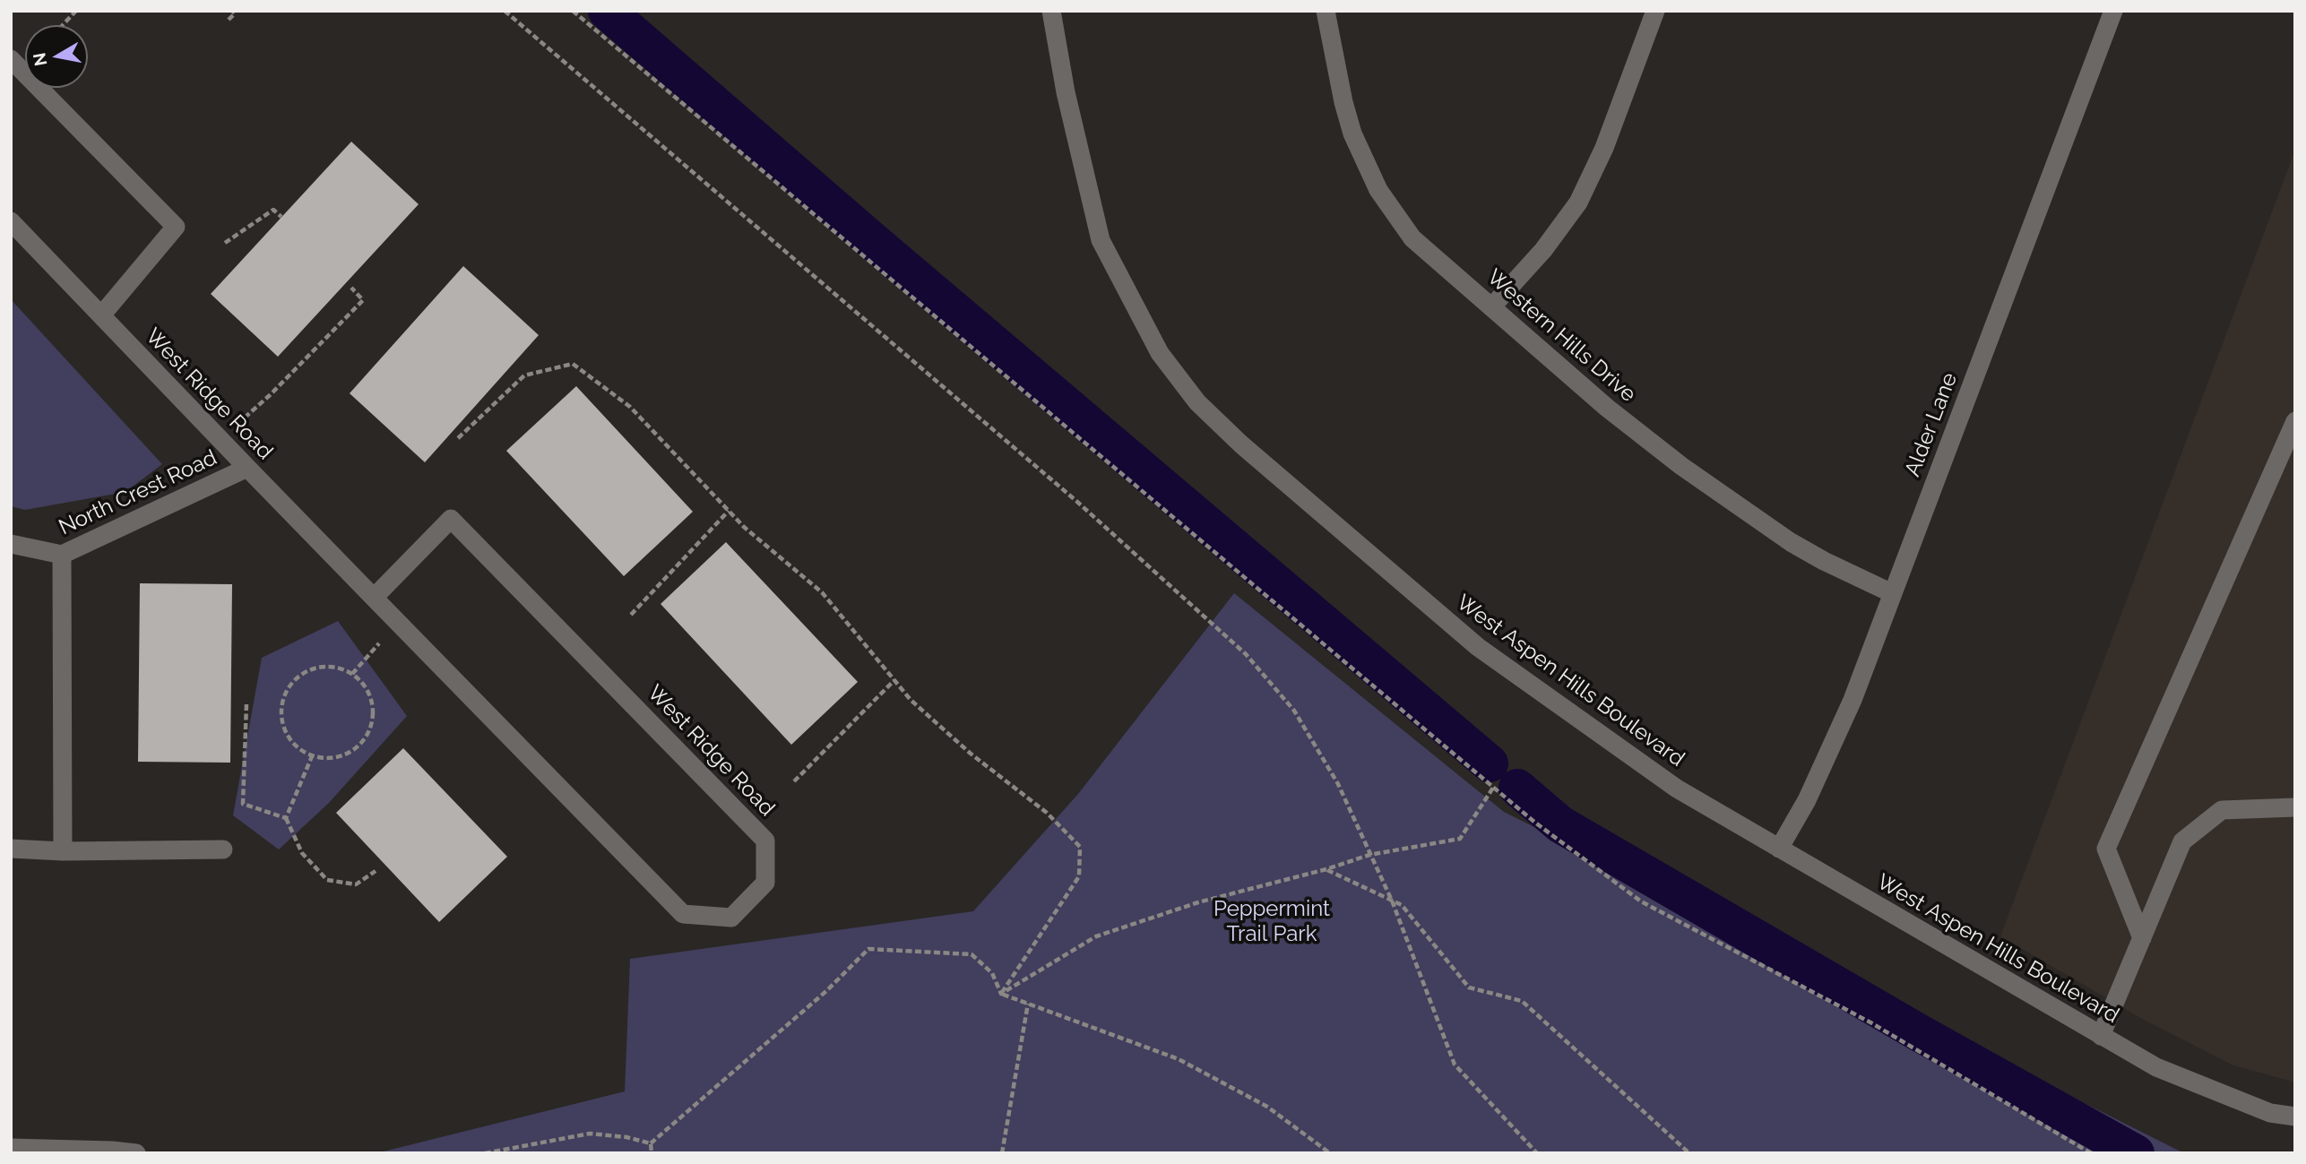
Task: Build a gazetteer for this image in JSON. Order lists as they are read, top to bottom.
{
  "streets": {
    "street": [
      "Western Hills Drive",
      "West Ridge Road",
      "Alder Lane",
      "North Crest Road",
      "West Aspen Hills Boulevard"
    ]
  },
  "crossings": [
    ["Western Hills Drive", "Alder Lane"],
    ["West Ridge Road", "North Crest Road"],
    ["Alder Lane", "West Aspen Hills Boulevard"]
  ],
  "parks": ["Peppermint Trail Park"],
  "north": "left"
}
